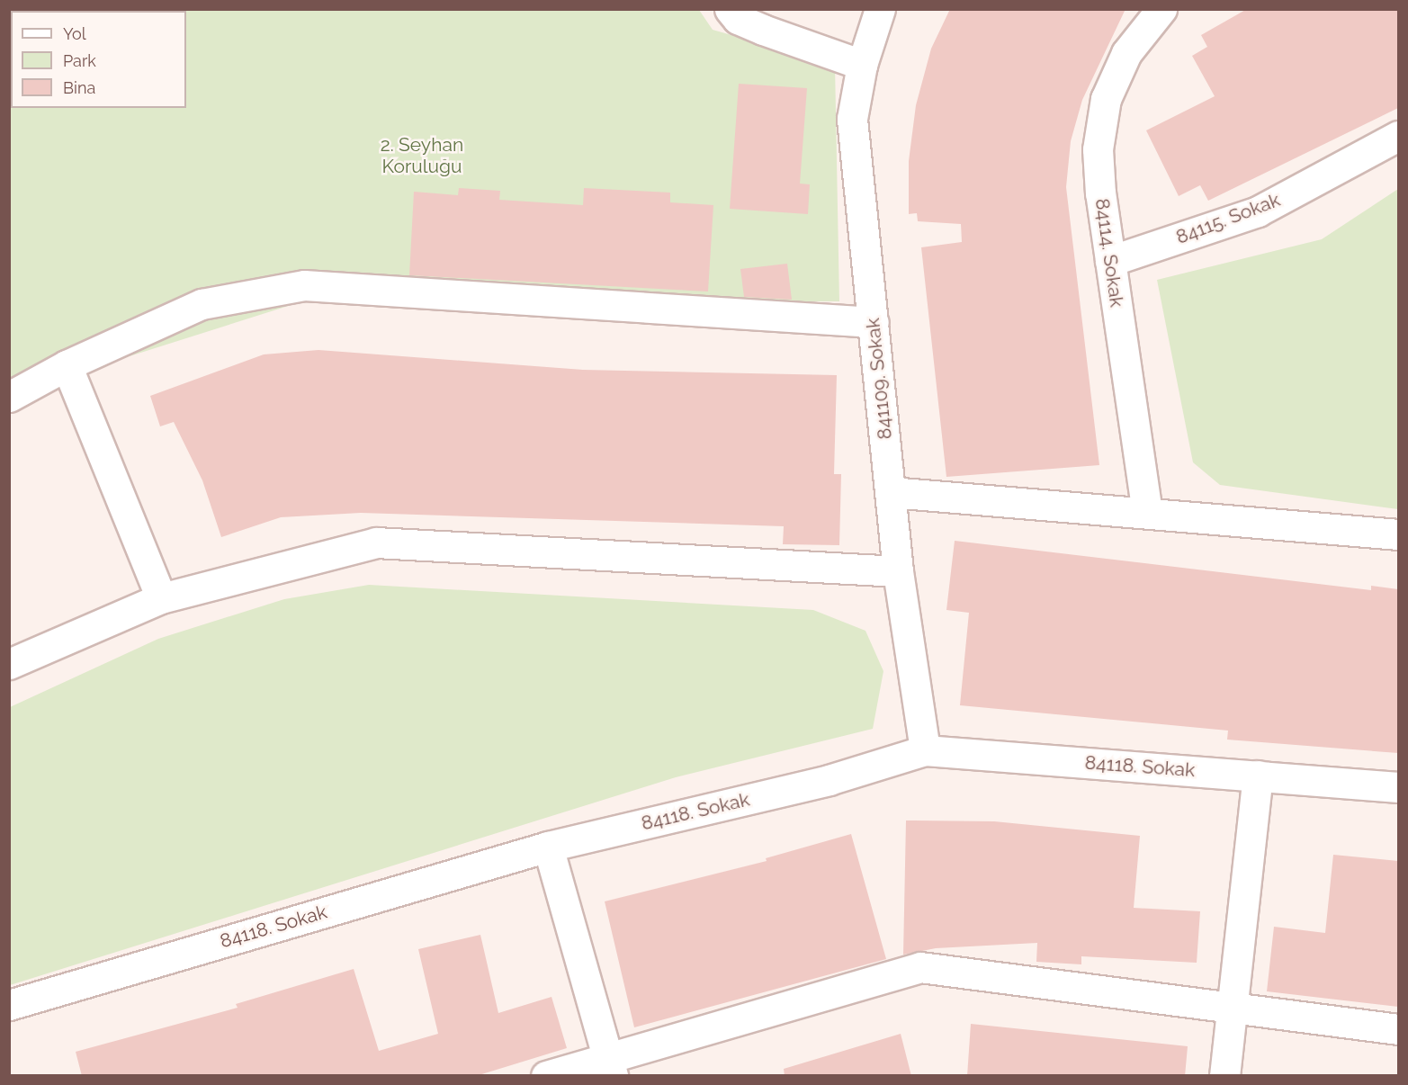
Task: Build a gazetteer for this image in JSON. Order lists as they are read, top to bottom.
{
  "streets": {
    "street": [
      "84115. Sokak",
      "84114. Sokak",
      "841109. Sokak",
      "84118. Sokak"
    ]
  },
  "crossings": [
    ["84115. Sokak", "84114. Sokak"],
    ["841109. Sokak", "84118. Sokak"]
  ],
  "parks": ["2. Seyhan Koruluğu"],
  "legend": ["Yol", "Park", "Bina"]
}
